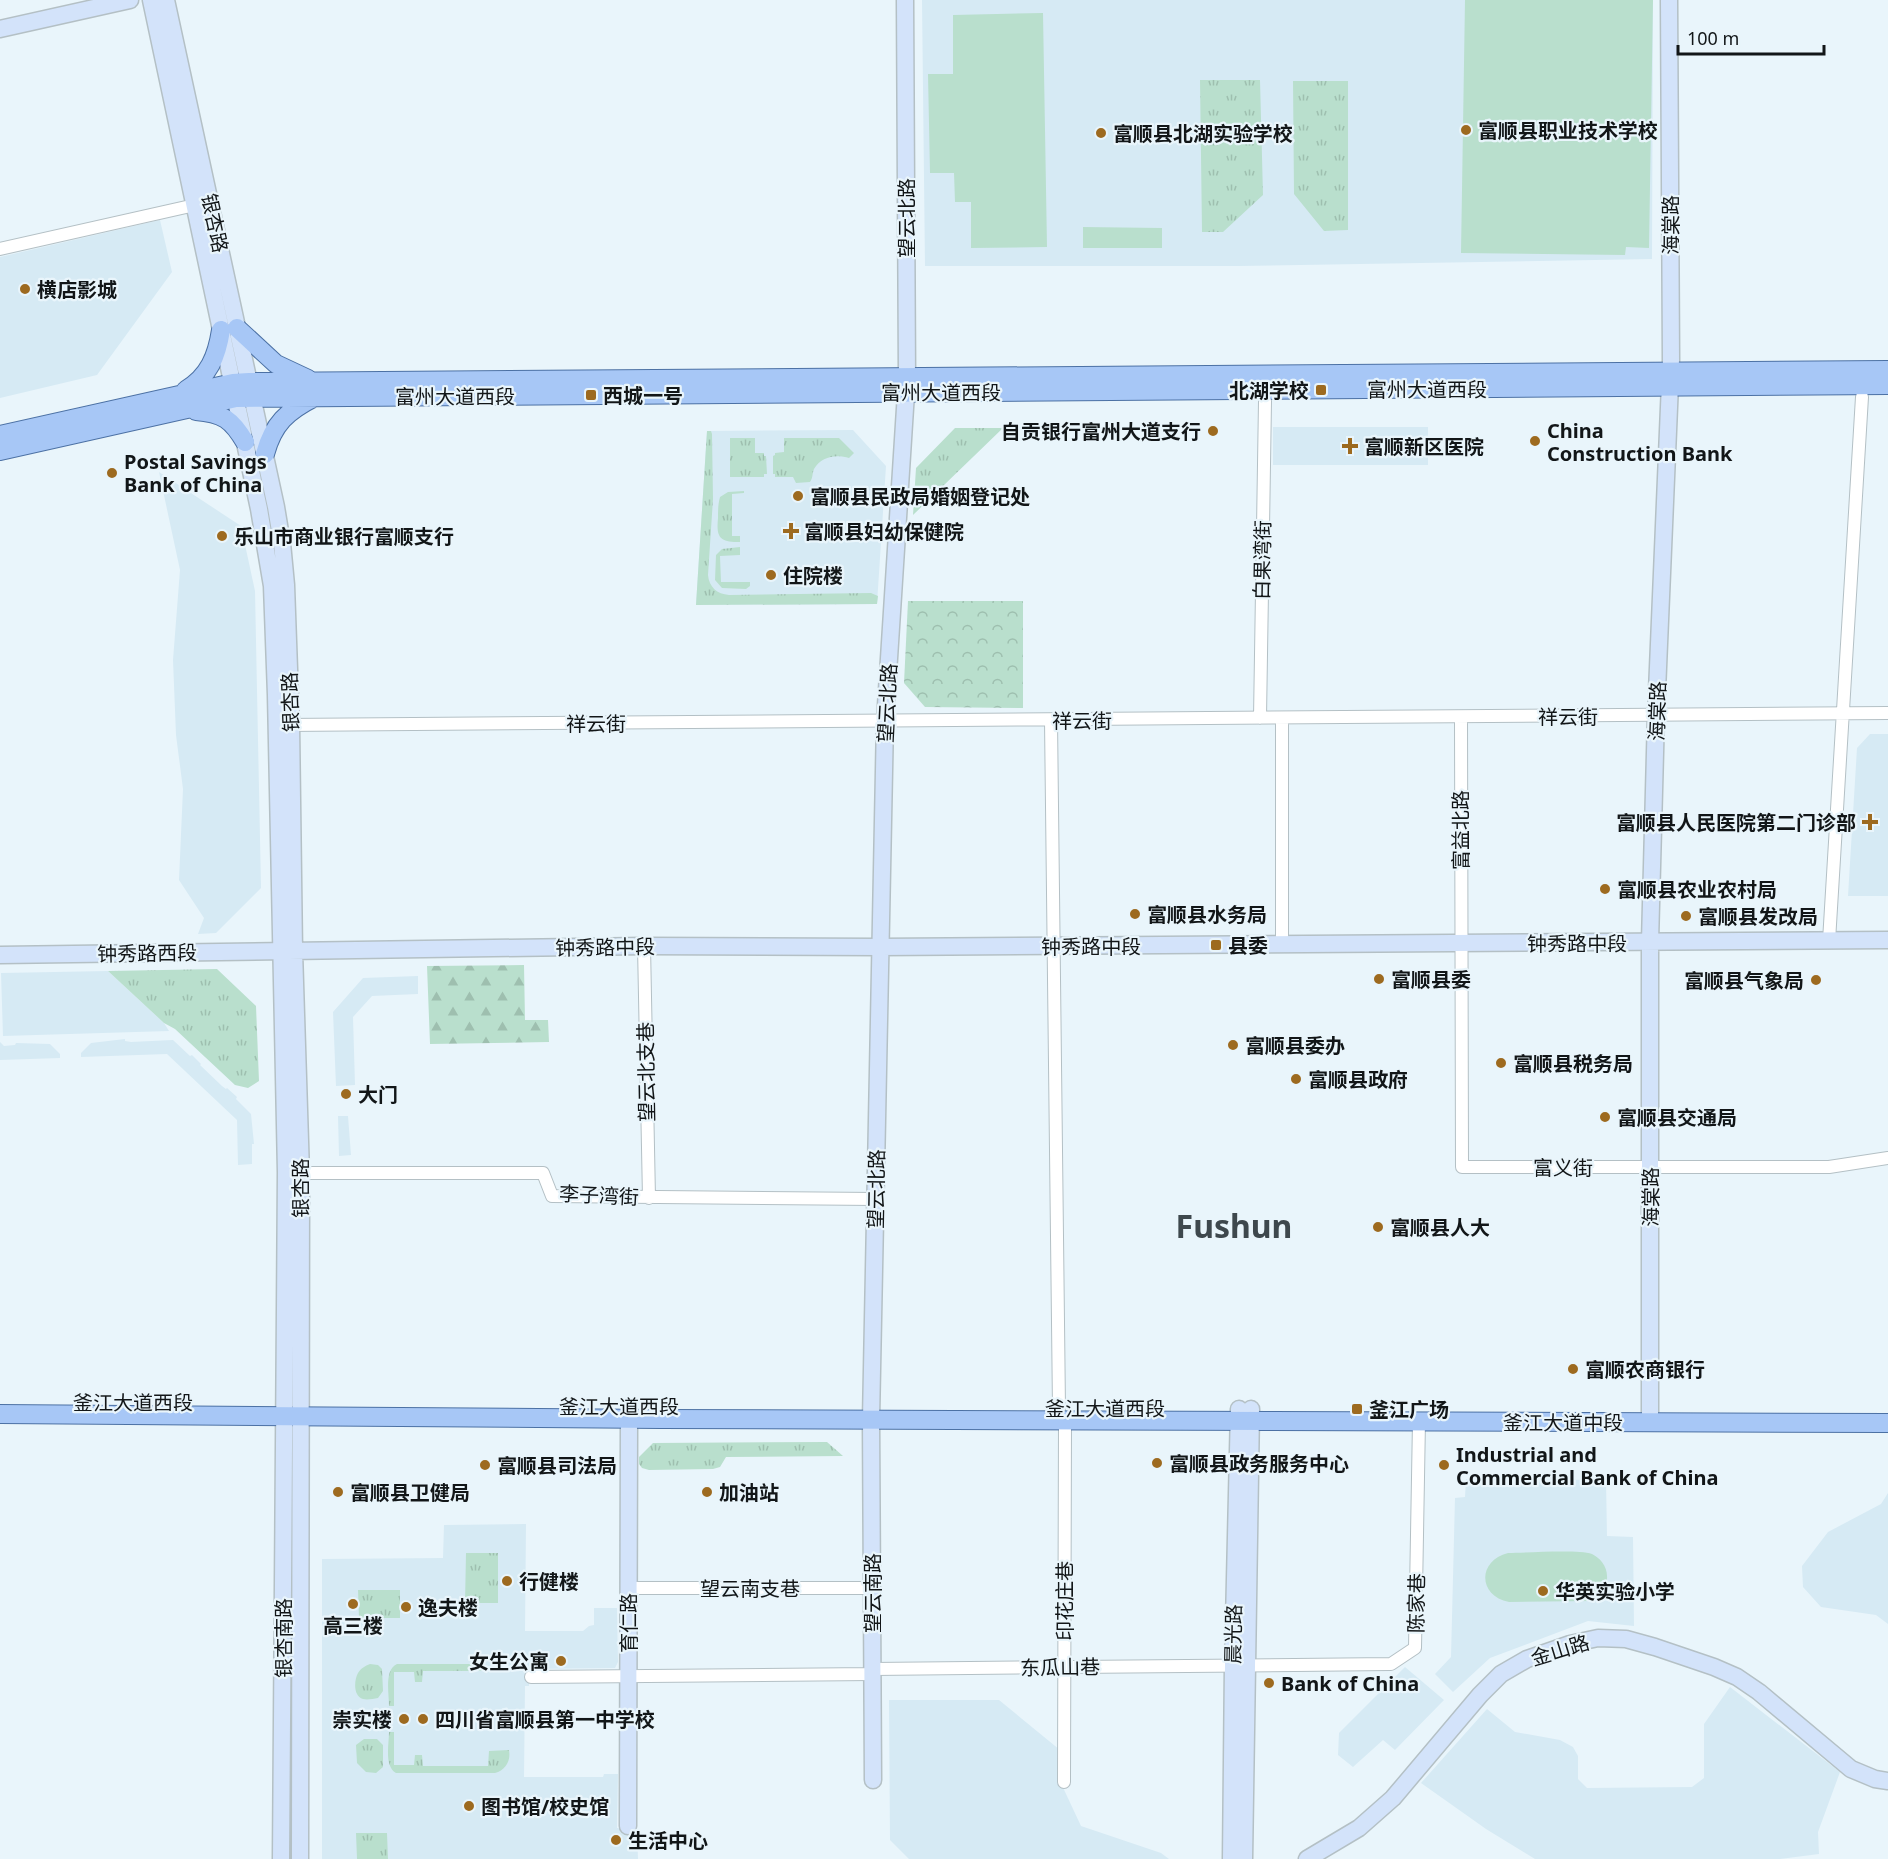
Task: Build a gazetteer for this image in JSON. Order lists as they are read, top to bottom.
{
  "streets": {
    "main road": ["富州大道西段", "釜江大道西段", "釜江大道中段"],
    "street": [
      "望云北路",
      "银杏路",
      "海棠路",
      "白果湾街",
      "祥云街",
      "富益北路",
      "钟秀路中段",
      "钟秀路西段",
      "望云北支巷",
      "富义街",
      "李子湾街",
      "望云南支巷",
      "望云南路",
      "印花庄巷",
      "陈家巷",
      "育仁路",
      "晨光路",
      "银杏南路",
      "金山路",
      "东瓜山巷"
    ]
  },
  "crossings": [
    ["望云北路", "富州大道西段"],
    ["望云北路", "祥云街"],
    ["望云北路", "钟秀路中段"],
    ["望云北路", "李子湾街"],
    ["望云北路", "釜江大道西段"],
    ["望云北路", "望云南路"],
    ["银杏路", "富州大道西段"],
    ["银杏路", "祥云街"],
    ["银杏路", "钟秀路中段"],
    ["银杏路", "钟秀路西段"],
    ["银杏路", "李子湾街"],
    ["银杏路", "釜江大道西段"],
    ["银杏路", "银杏南路"],
    ["海棠路", "富州大道西段"],
    ["海棠路", "祥云街"],
    ["海棠路", "钟秀路中段"],
    ["海棠路", "富义街"],
    ["海棠路", "釜江大道中段"],
    ["白果湾街", "祥云街"],
    ["祥云街", "富益北路"],
    ["祥云街", "印花庄巷"],
    ["富益北路", "钟秀路中段"],
    ["富益北路", "富义街"],
    ["钟秀路中段", "钟秀路西段"],
    ["钟秀路中段", "望云北支巷"],
    ["钟秀路中段", "富义街"],
    ["钟秀路中段", "印花庄巷"],
    ["望云北支巷", "李子湾街"],
    ["釜江大道西段", "釜江大道中段"],
    ["釜江大道西段", "望云南路"],
    ["釜江大道西段", "印花庄巷"],
    ["釜江大道西段", "育仁路"],
    ["釜江大道西段", "晨光路"],
    ["釜江大道西段", "银杏南路"],
    ["釜江大道中段", "陈家巷"],
    ["釜江大道中段", "晨光路"],
    ["望云南支巷", "望云南路"],
    ["望云南支巷", "育仁路"],
    ["望云南路", "东瓜山巷"],
    ["印花庄巷", "东瓜山巷"],
    ["陈家巷", "晨光路"],
    ["陈家巷", "东瓜山巷"],
    ["育仁路", "东瓜山巷"],
    ["晨光路", "东瓜山巷"]
  ],
  "districts": ["Fushun"],
  "places": {
    "other": [
      "富顺县职业技术学校",
      "富顺县北湖实验学校",
      "横店影城",
      "自贡银行富州大道支行",
      "China Construction Bank",
      "Postal Savings Bank of China",
      "富顺县民政局婚姻登记处",
      "乐山市商业银行富顺支行",
      "住院楼",
      "富顺县农业农村局",
      "富顺县水务局",
      "富顺县发改局",
      "富顺县委",
      "富顺县气象局",
      "富顺县委办",
      "富顺县税务局",
      "富顺县政府",
      "大门",
      "富顺县交通局",
      "富顺县人大",
      "富顺农商银行",
      "富顺县政务服务中心",
      "富顺县司法局",
      "Industrial and Commercial Bank of China",
      "富顺县卫健局",
      "加油站",
      "行健楼",
      "华英实验小学",
      "高三楼",
      "逸夫楼",
      "女生公寓",
      "Bank of China",
      "崇实楼",
      "四川省富顺县第一中学校",
      "图书馆/校史馆",
      "生活中心"
    ],
    "transit": [
      "北湖学校",
      "西城一号",
      "县委",
      "釜江广场"
    ],
    "health": ["富顺新区医院", "富顺县妇幼保健院", "富顺县人民医院第二门诊部"]
  },
  "scale_bar": "100 m"
}
